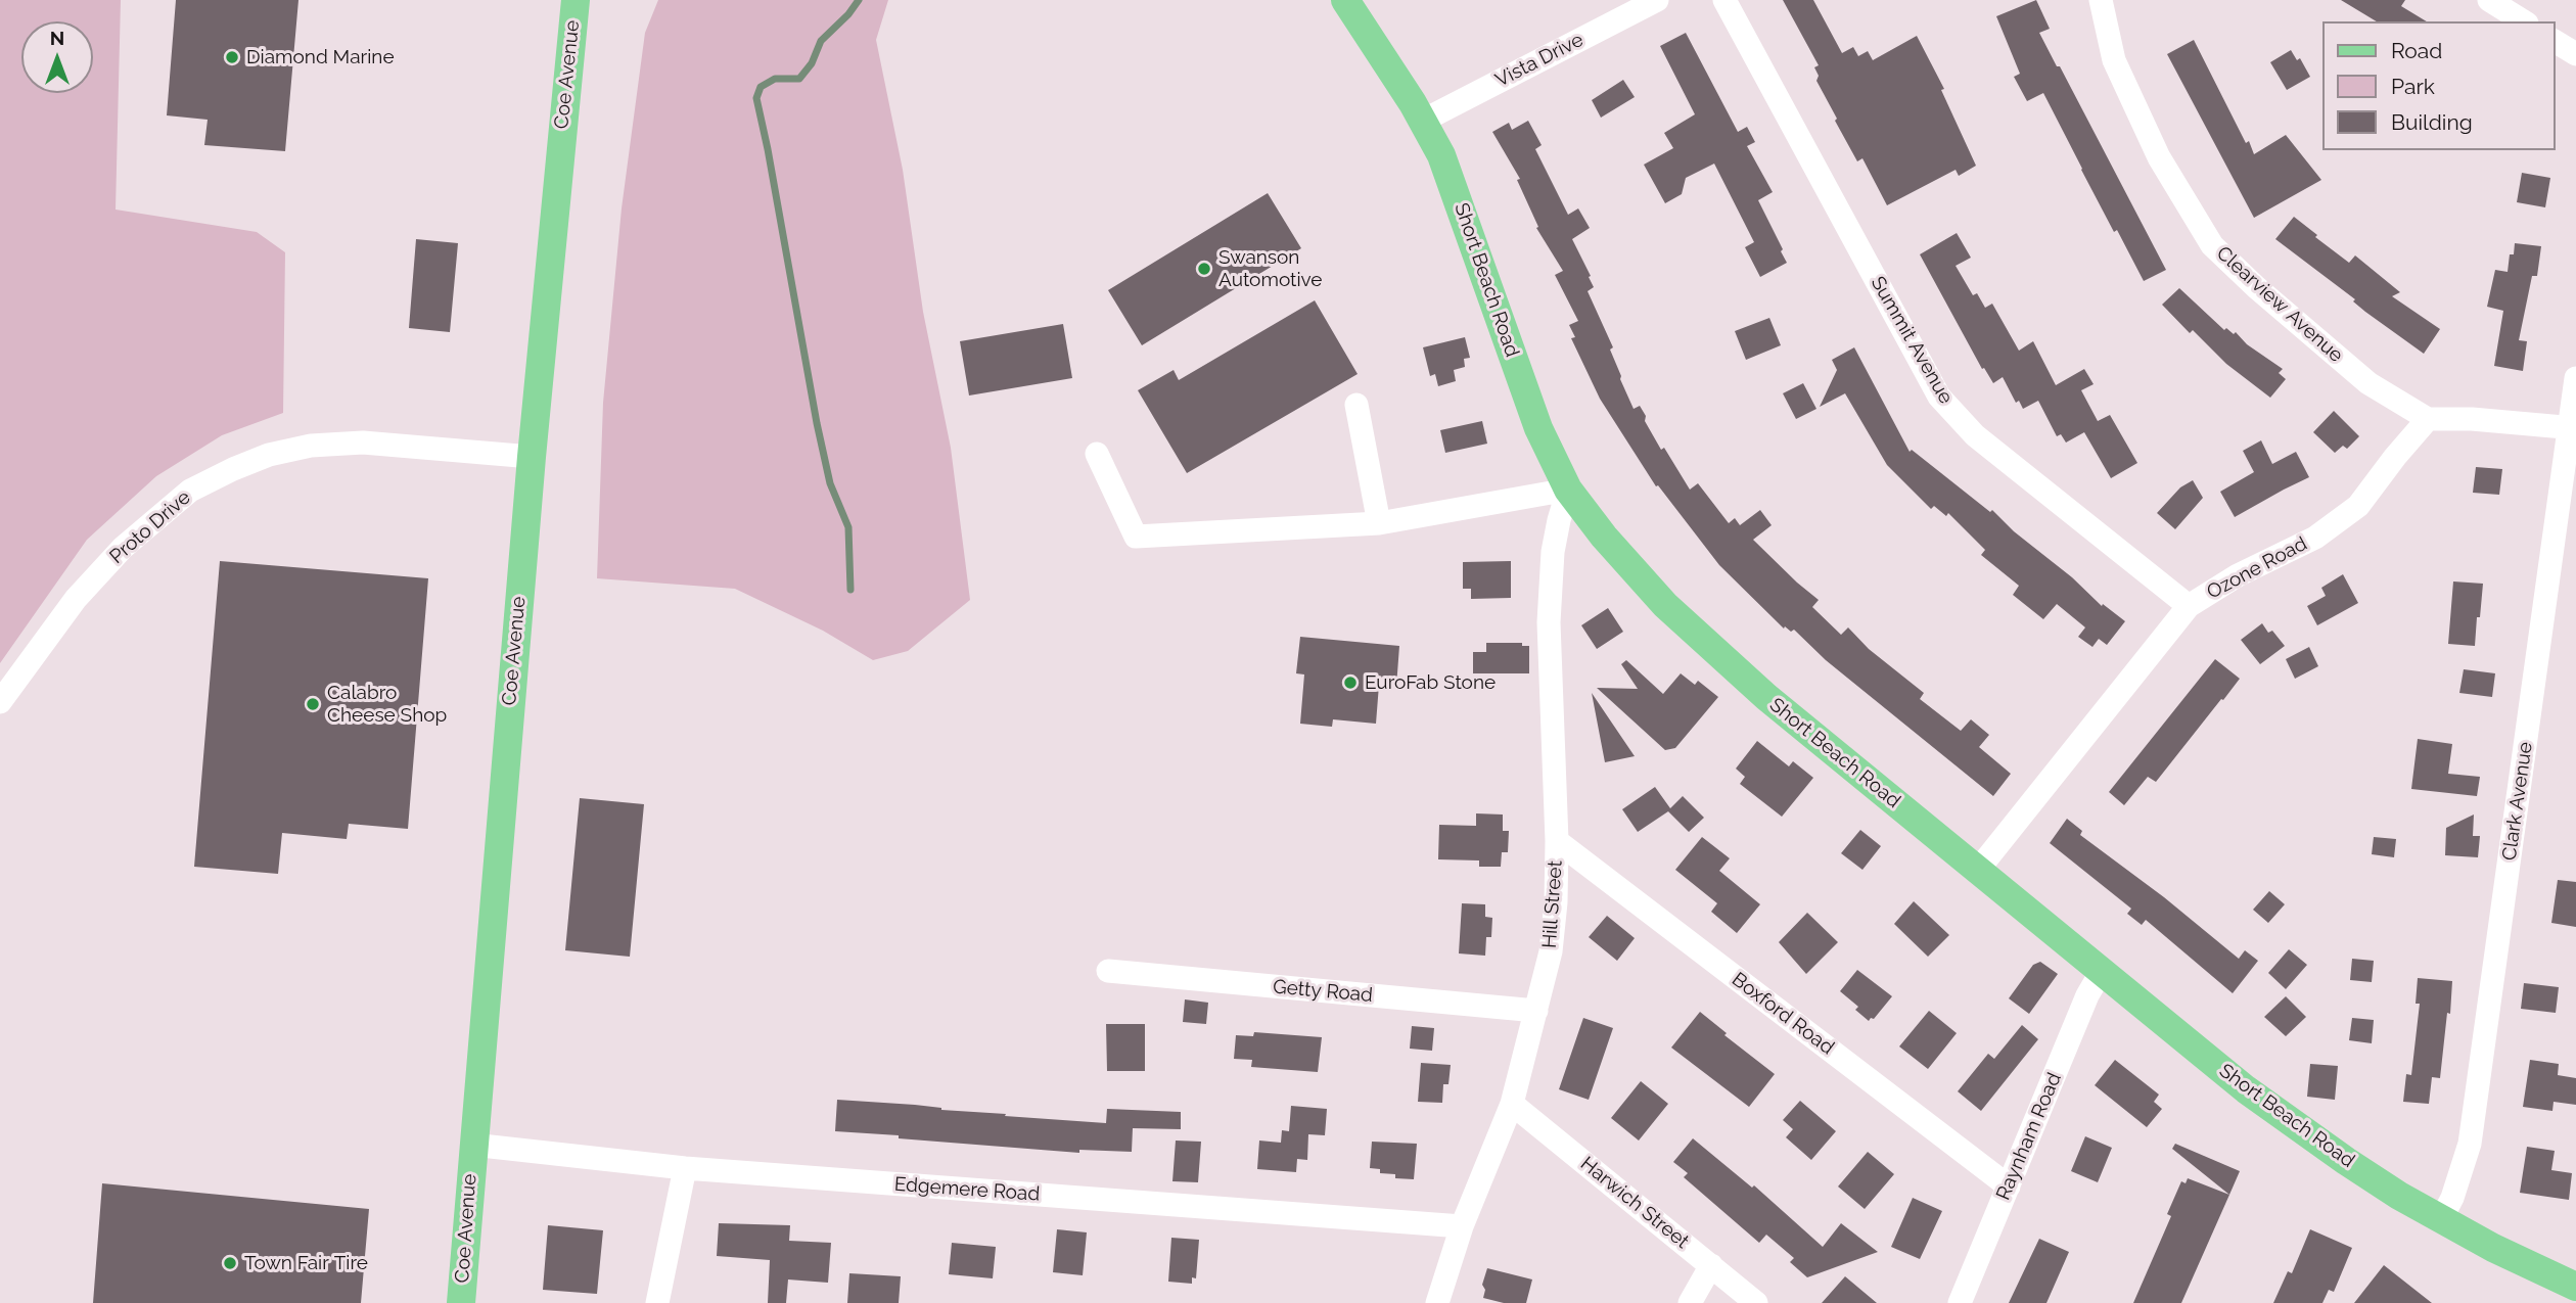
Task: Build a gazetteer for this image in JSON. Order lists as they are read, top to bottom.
{
  "streets": {
    "main road": ["Coe Avenue", "Short Beach Road"],
    "street": [
      "Vista Drive",
      "Clearview Avenue",
      "Summit Avenue",
      "Proto Drive",
      "Ozone Road",
      "Clark Avenue",
      "Hill Street",
      "Getty Road",
      "Boxford Road",
      "Raynham Road",
      "Edgemere Road",
      "Harwich Street"
    ]
  },
  "crossings": [
    ["Vista Drive", "Short Beach Road"],
    ["Coe Avenue", "Proto Drive"],
    ["Coe Avenue", "Edgemere Road"],
    ["Short Beach Road", "Ozone Road"],
    ["Short Beach Road", "Clark Avenue"],
    ["Short Beach Road", "Hill Street"],
    ["Short Beach Road", "Raynham Road"],
    ["Clearview Avenue", "Ozone Road"],
    ["Summit Avenue", "Ozone Road"],
    ["Hill Street", "Getty Road"],
    ["Hill Street", "Boxford Road"],
    ["Hill Street", "Edgemere Road"],
    ["Hill Street", "Harwich Street"],
    ["Boxford Road", "Raynham Road"]
  ],
  "places": [
    "Diamond Marine",
    "Swanson Automotive",
    "EuroFab Stone",
    "Calabro Cheese Shop",
    "Town Fair Tire"
  ],
  "legend": ["Road", "Park", "Building"],
  "north": "top"
}
